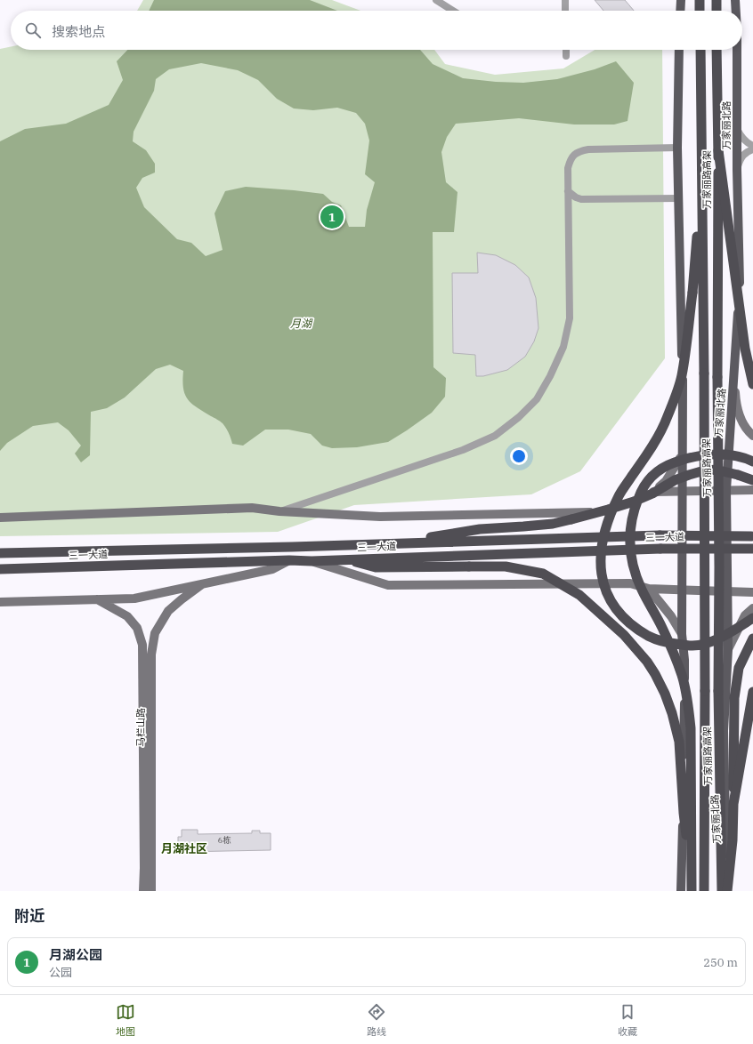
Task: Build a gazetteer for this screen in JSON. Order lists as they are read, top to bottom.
{
  "streets": {
    "highway": ["万家丽路高架", "三一大道"],
    "main road": ["万家丽北路", "马栏山路"]
  },
  "districts": ["月湖社区"],
  "water": ["月湖"],
  "house_numbers": ["6栋"],
  "page": {
    "search": "搜索地点",
    "pins": "1",
    "heading": "附近",
    "list": [
      {
        "mark": "1",
        "name": "月湖公园",
        "note": "公园",
        "value": "250 m"
      }
    ],
    "nav": ["地图", "路线", "收藏"]
  }
}
